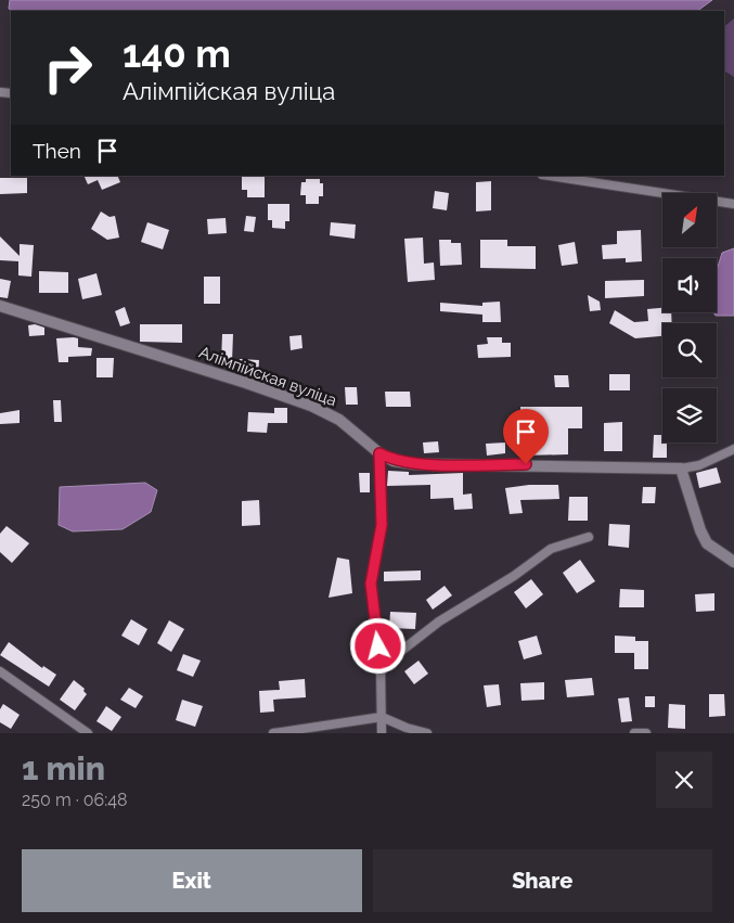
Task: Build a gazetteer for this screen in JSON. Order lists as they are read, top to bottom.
{
  "streets": {
    "street": ["Алімпійская вуліца"]
  },
  "north": "top right",
  "page": {
    "turn": ["140 m", "Алімпійская вуліца"],
    "then": "Then",
    "heading": ["1 min", "250 m · 06:48"],
    "buttons": ["Exit", "Share"]
  }
}
